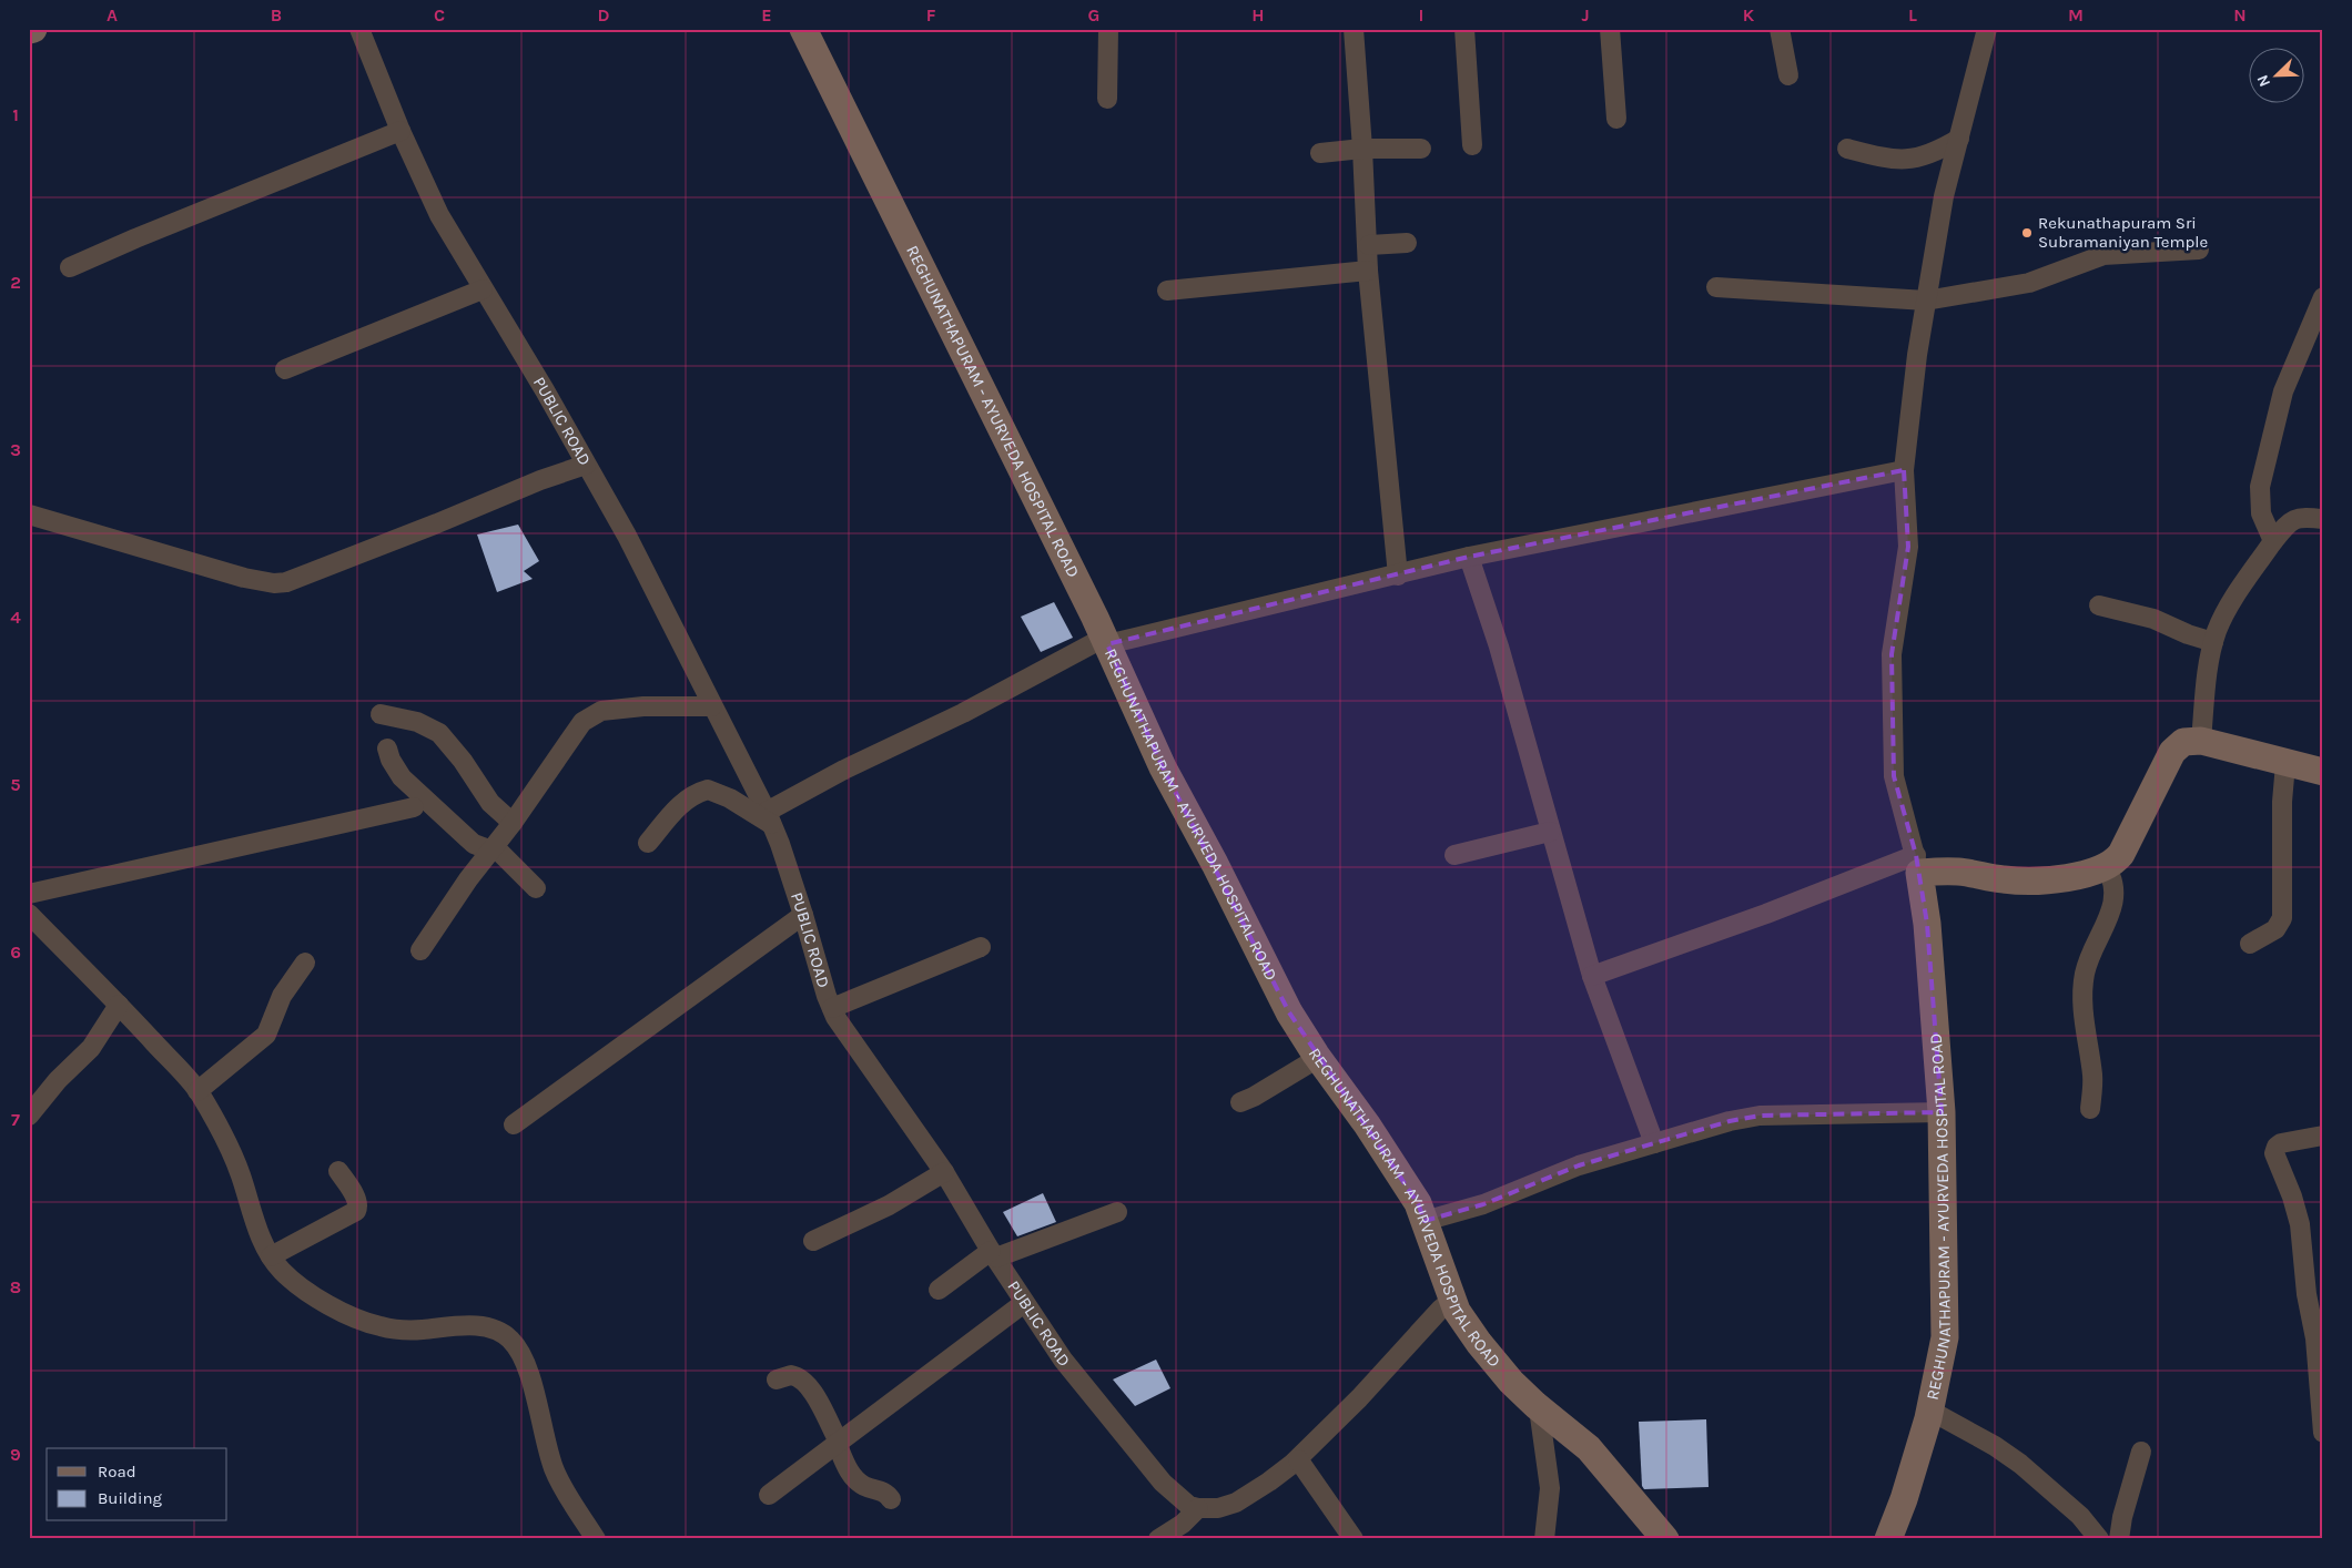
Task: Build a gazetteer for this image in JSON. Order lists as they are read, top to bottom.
{
  "streets": {
    "main road": ["REGHUNATHAPURAM - AYURVEDA HOSPITAL ROAD"],
    "street": ["PUBLIC ROAD"]
  },
  "places": ["Rekunathapuram Sri Subramaniyan Temple"],
  "legend": ["Road", "Building"],
  "north": "bottom left",
  "grid": {
    "columns": [
      "A",
      "B",
      "C",
      "D",
      "E",
      "F",
      "G",
      "H",
      "I",
      "J",
      "K",
      "L",
      "M",
      "N"
    ],
    "rows": [
      "1",
      "2",
      "3",
      "4",
      "5",
      "6",
      "7",
      "8",
      "9"
    ]
  }
}
